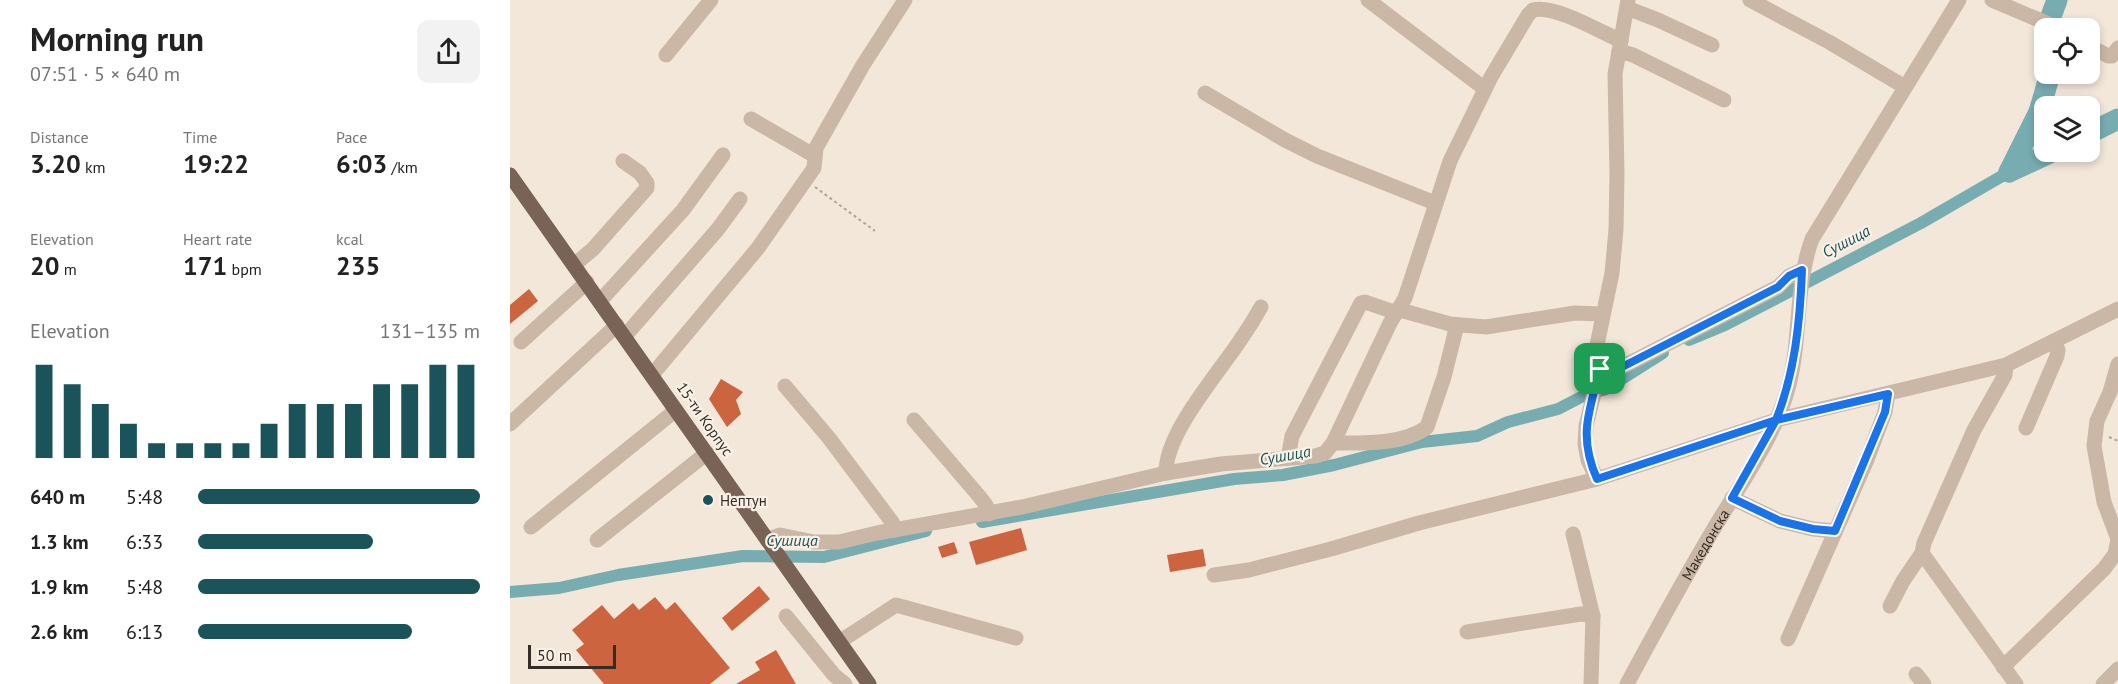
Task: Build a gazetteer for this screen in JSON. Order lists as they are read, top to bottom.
{
  "streets": {
    "main road": ["15-ти Корпус"],
    "street": ["Македонска"]
  },
  "water": ["Сушица"],
  "places": ["Нептун"],
  "scale_bar": "50 m",
  "page": {
    "heading": ["Morning run", "07:51 · 5 × 640 m"],
    "stats": [
      ["Distance", "3.20 km"],
      ["Time", "19:22"],
      ["Pace", "6:03 /km"],
      ["Elevation", "20 m"],
      ["Heart rate", "171 bpm"],
      ["kcal", "235"]
    ],
    "chart": ["Elevation", "131–135 m"],
    "list": [
      {
        "name": "640 m",
        "note": "5:48"
      },
      {
        "name": "1.3 km",
        "note": "6:33"
      },
      {
        "name": "1.9 km",
        "note": "5:48"
      },
      {
        "name": "2.6 km",
        "note": "6:13"
      }
    ],
    "scale": "50 m"
  }
}
